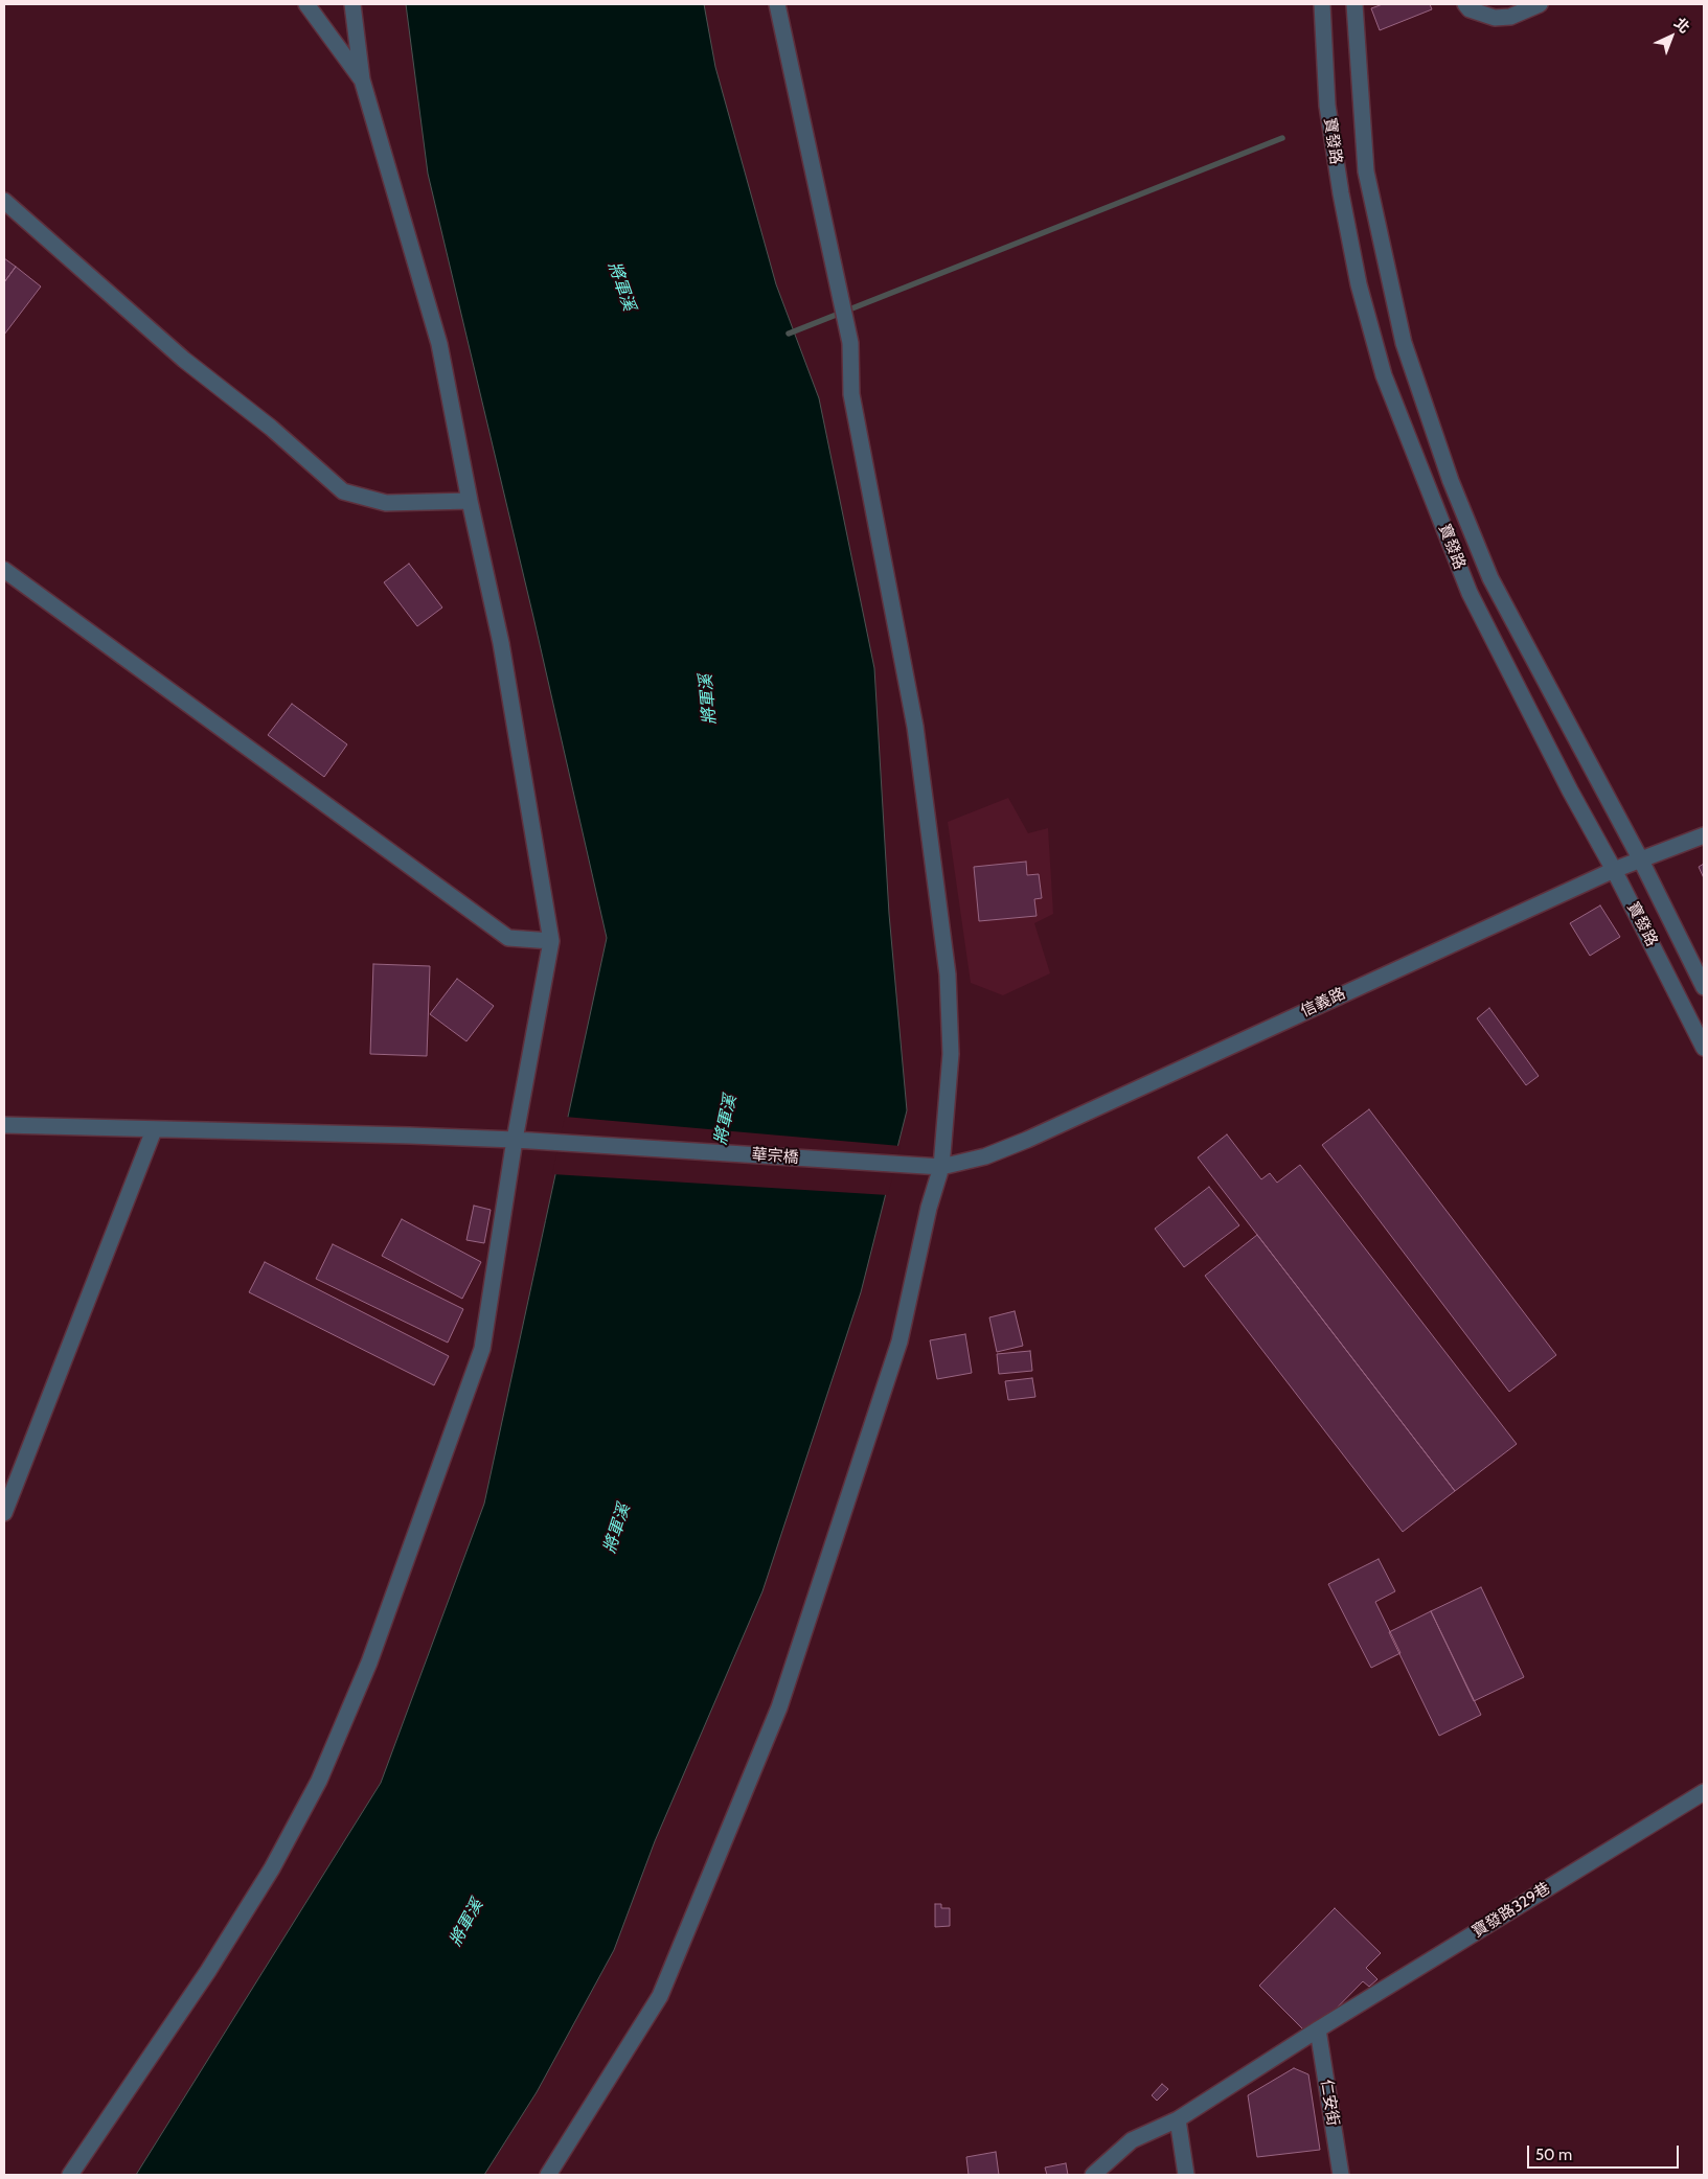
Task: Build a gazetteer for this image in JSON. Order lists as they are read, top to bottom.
{
  "streets": {
    "street": [
      "寶發路",
      "信義路",
      "華宗橋",
      "寶發路329巷",
      "仁安街"
    ]
  },
  "crossings": [
    ["寶發路", "信義路"],
    ["信義路", "華宗橋"],
    ["寶發路329巷", "仁安街"]
  ],
  "water": ["將軍溪"],
  "scale_bar": "50 m",
  "north": "top right"
}
